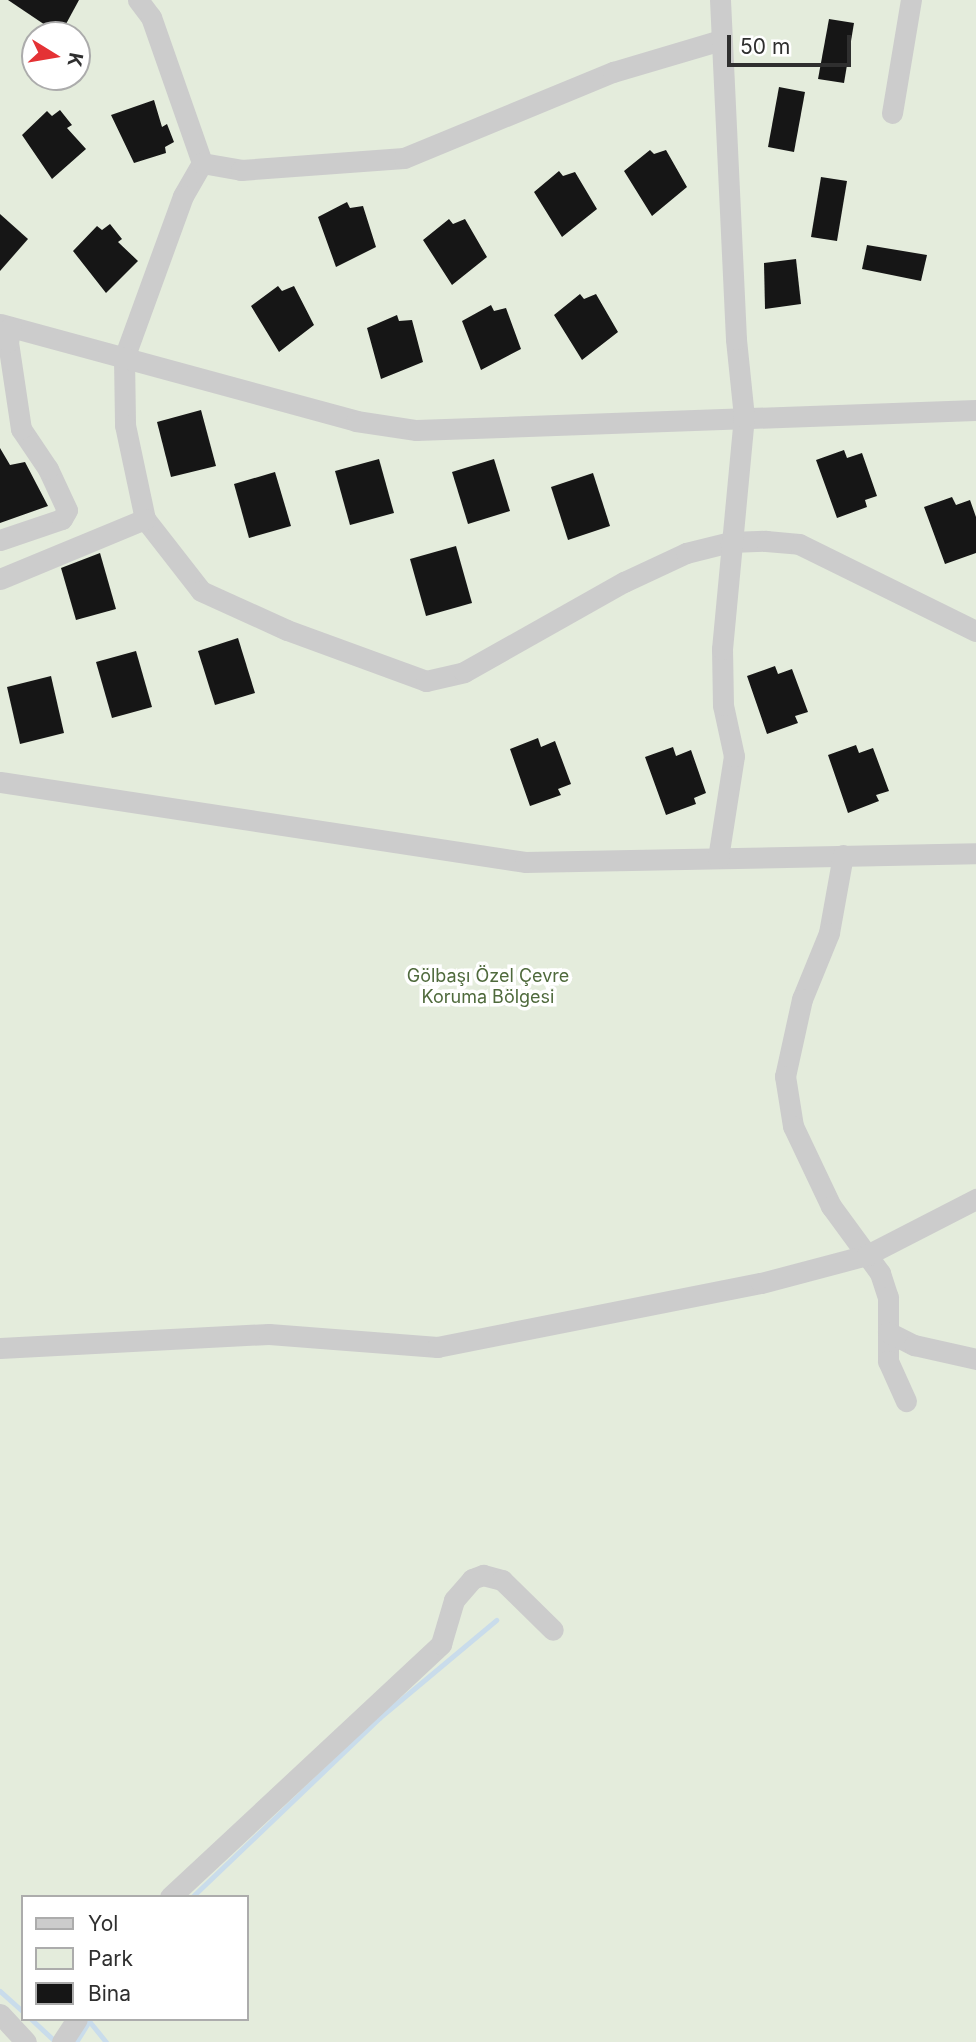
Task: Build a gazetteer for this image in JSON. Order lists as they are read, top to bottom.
{
  "parks": ["Gölbaşı Özel Çevre Koruma Bölgesi"],
  "legend": ["Yol", "Park", "Bina"],
  "scale_bar": "50 m",
  "north": "right"
}
